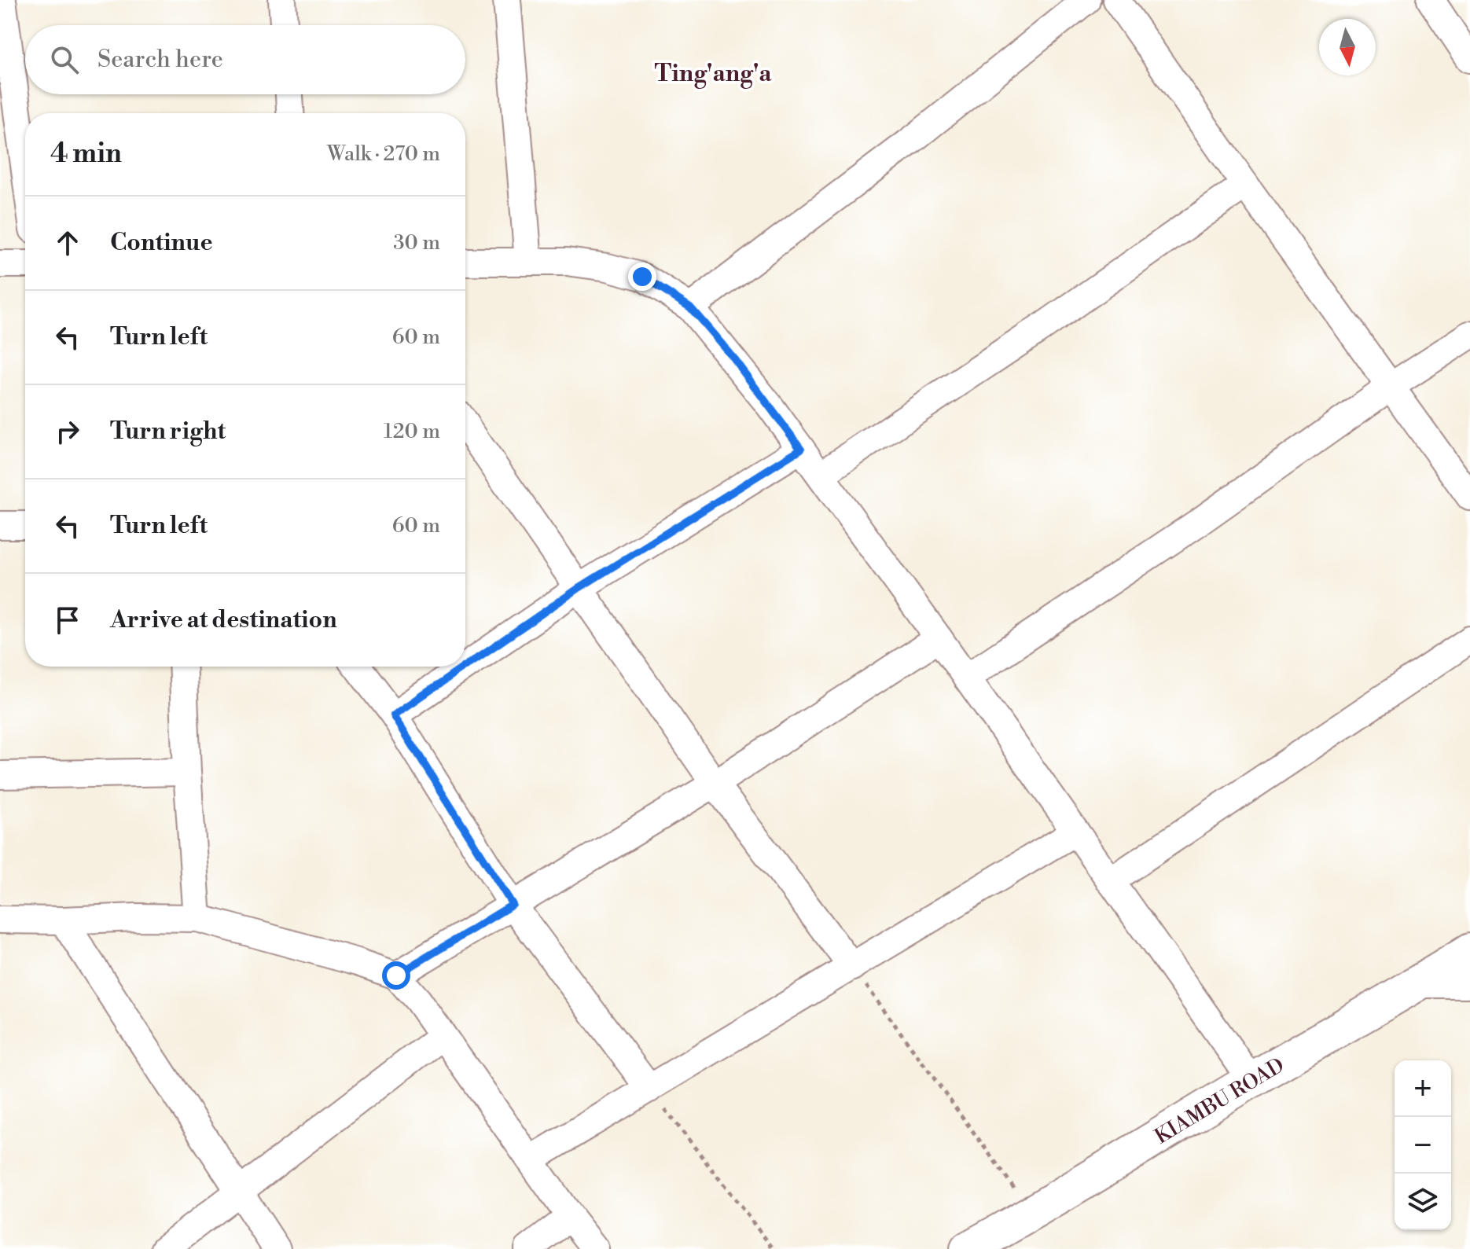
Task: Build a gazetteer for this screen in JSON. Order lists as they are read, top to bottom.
{
  "streets": {
    "street": ["KIAMBU ROAD"]
  },
  "districts": ["Ting'ang'a"],
  "north": "bottom",
  "page": {
    "search": "Search here",
    "heading": ["4 min", "Walk · 270 m"],
    "list": [
      ["Continue", "30 m"],
      ["Turn left", "60 m"],
      ["Turn right", "120 m"],
      ["Turn left", "60 m"],
      "Arrive at destination"
    ],
    "map_buttons": ["+", "−"]
  }
}
